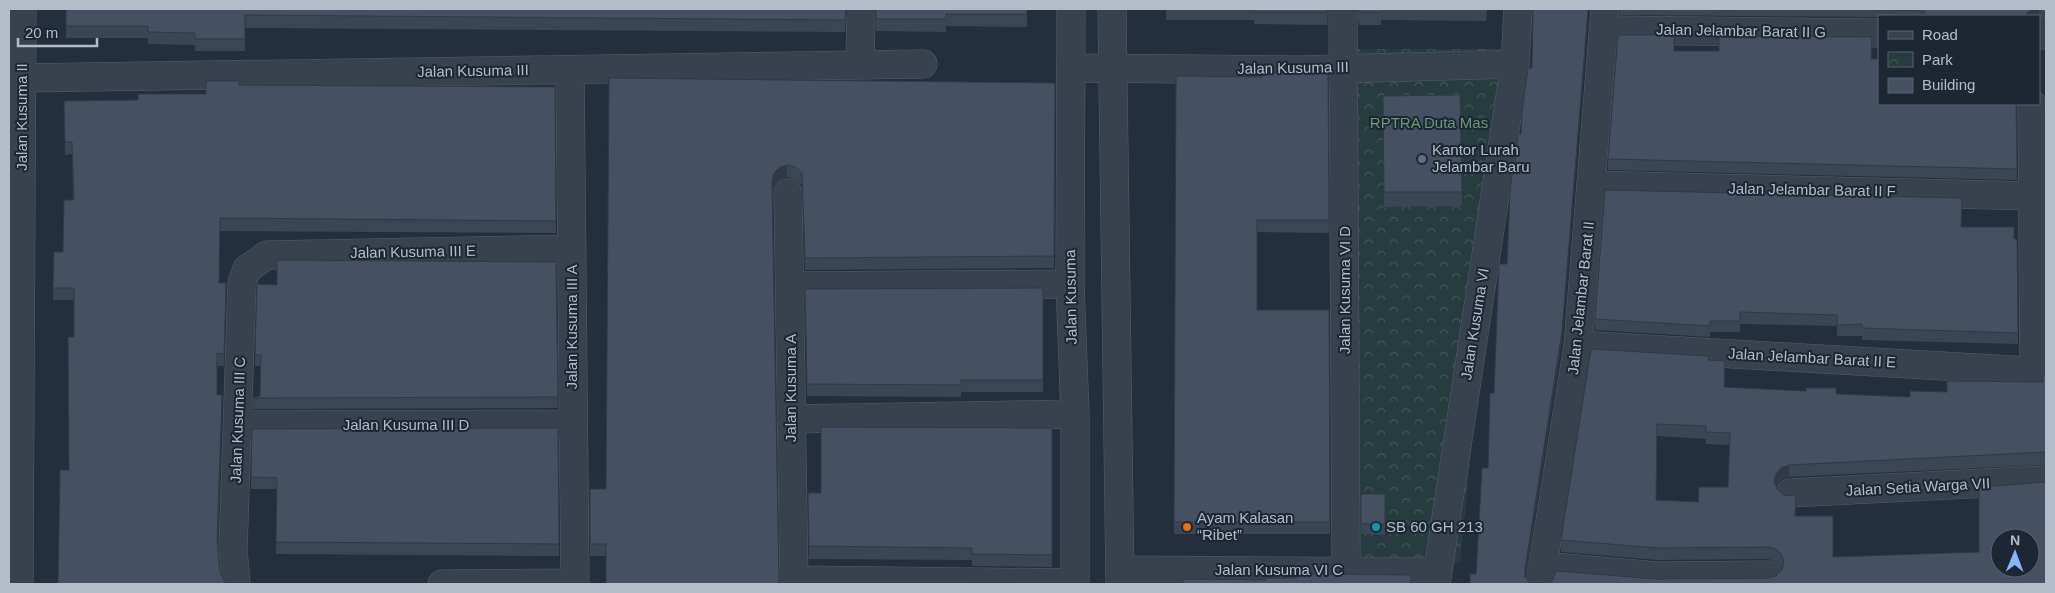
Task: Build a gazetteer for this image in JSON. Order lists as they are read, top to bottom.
{
  "streets": {
    "street": [
      "Jalan Jelambar Barat II G",
      "Jalan Kusuma III",
      "Jalan Kusuma II",
      "Jalan Jelambar Barat II F",
      "Jalan Kusuma III E",
      "Jalan Kusuma VI D",
      "Jalan Kusuma",
      "Jalan Jelambar Barat II",
      "Jalan Kusuma VI",
      "Jalan Kusuma III A",
      "Jalan Jelambar Barat II E",
      "Jalan Kusuma A",
      "Jalan Kusuma III C",
      "Jalan Kusuma III D",
      "Jalan Setia Warga VII",
      "Jalan Kusuma VI C"
    ]
  },
  "crossings": [
    ["Jalan Jelambar Barat II G", "Jalan Jelambar Barat II"],
    ["Jalan Kusuma III", "Jalan Kusuma II"],
    ["Jalan Kusuma III", "Jalan Kusuma VI D"],
    ["Jalan Kusuma III", "Jalan Kusuma"],
    ["Jalan Kusuma III", "Jalan Kusuma VI"],
    ["Jalan Kusuma III", "Jalan Kusuma III A"],
    ["Jalan Jelambar Barat II F", "Jalan Jelambar Barat II"],
    ["Jalan Kusuma III E", "Jalan Kusuma III A"],
    ["Jalan Kusuma III E", "Jalan Kusuma III C"],
    ["Jalan Kusuma VI D", "Jalan Kusuma VI C"],
    ["Jalan Jelambar Barat II", "Jalan Jelambar Barat II E"],
    ["Jalan Kusuma VI", "Jalan Kusuma VI C"],
    ["Jalan Kusuma III A", "Jalan Kusuma III D"],
    ["Jalan Kusuma III C", "Jalan Kusuma III D"]
  ],
  "parks": ["RPTRA Duta Mas"],
  "places": ["Kantor Lurah Jelambar Baru", "Ayam Kalasan “Ribet”", "SB 60 GH 213"],
  "legend": ["Road", "Park", "Building"],
  "scale_bar": "20 m",
  "north": "top"
}
